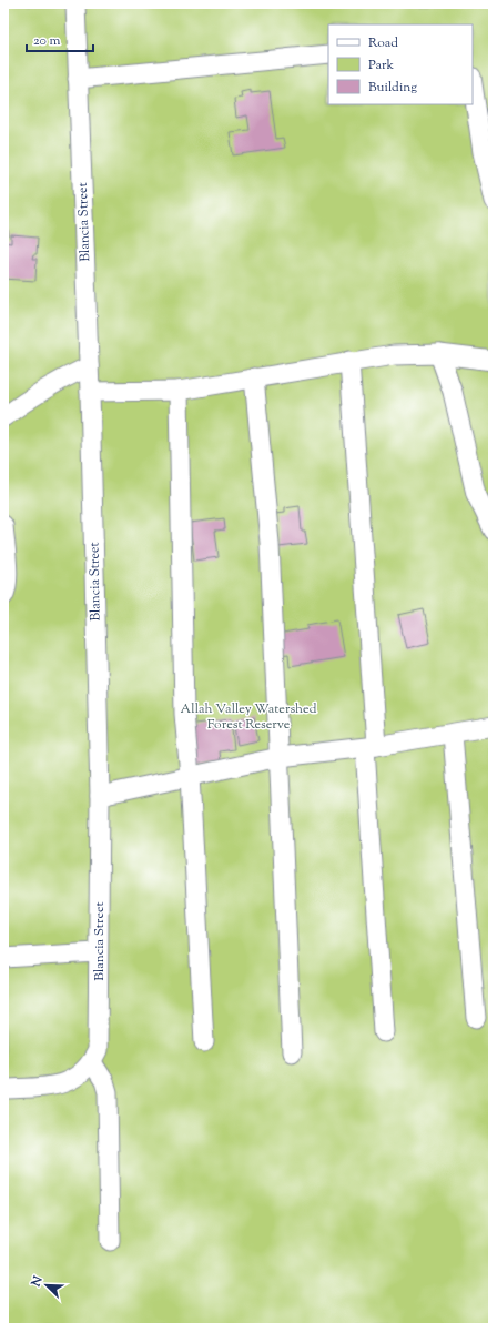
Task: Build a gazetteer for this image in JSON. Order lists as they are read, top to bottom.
{
  "streets": {
    "street": ["Blancia Street"]
  },
  "parks": ["Allah Valley Watershed Forest Reserve"],
  "legend": ["Road", "Park", "Building"],
  "scale_bar": "20 m",
  "north": "top left"
}
